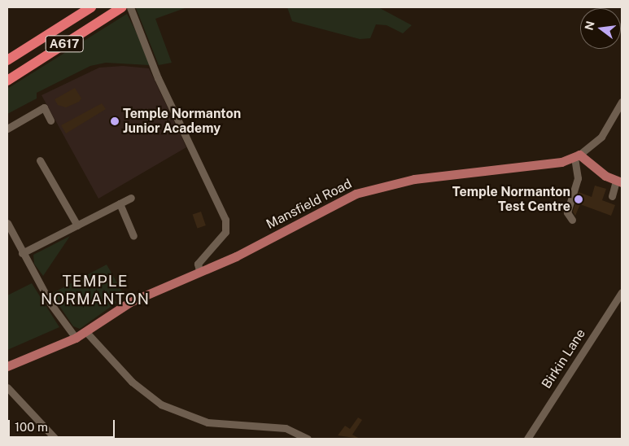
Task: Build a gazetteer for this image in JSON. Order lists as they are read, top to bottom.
{
  "streets": {
    "highway": ["A617"],
    "main road": ["Mansfield Road"],
    "street": ["Birkin Lane"]
  },
  "districts": ["TEMPLE NORMANTON"],
  "places": ["Temple Normanton Junior Academy", "Temple Normanton Test Centre"],
  "scale_bar": "100 m",
  "north": "left"
}
